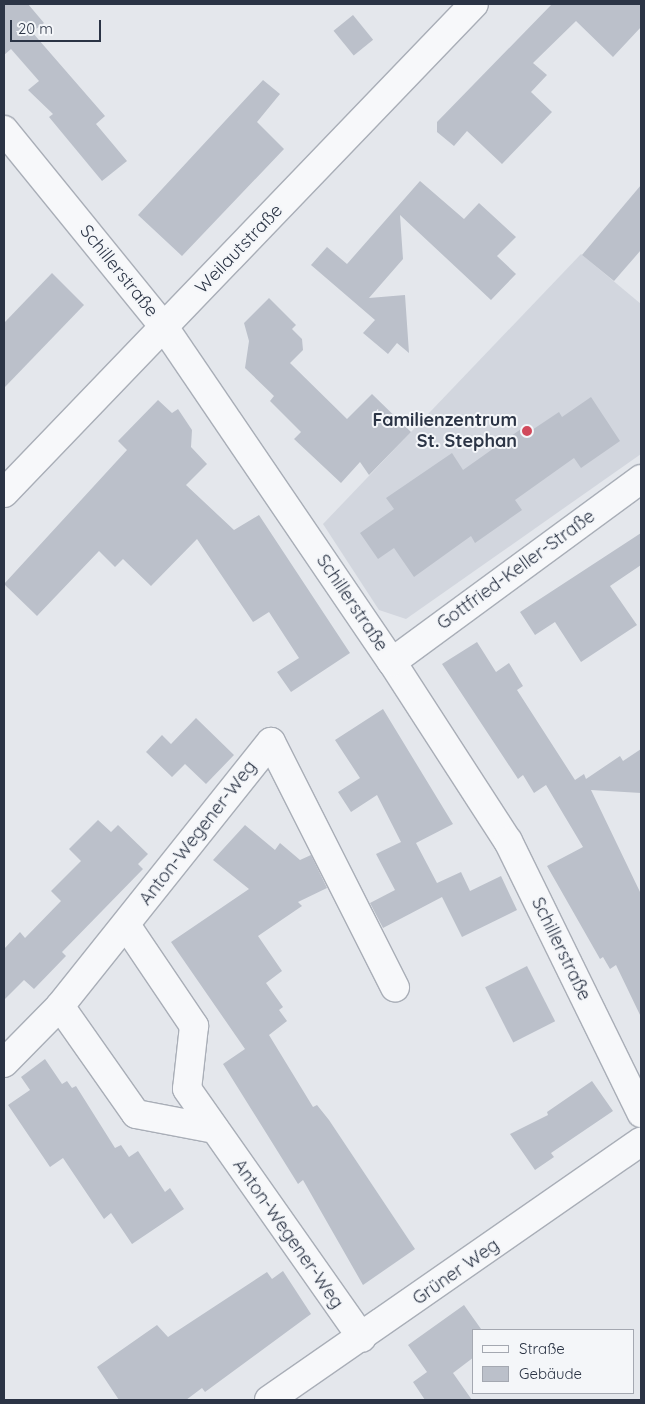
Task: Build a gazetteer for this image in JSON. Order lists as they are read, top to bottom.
{
  "streets": {
    "street": [
      "Weilautstraße",
      "Schillerstraße",
      "Gottfried-Keller-Straße",
      "Anton-Wegener-Weg",
      "Grüner Weg"
    ]
  },
  "crossings": [
    ["Weilautstraße", "Schillerstraße"],
    ["Schillerstraße", "Gottfried-Keller-Straße"],
    ["Anton-Wegener-Weg", "Grüner Weg"]
  ],
  "places": ["Familienzentrum St. Stephan"],
  "legend": ["Straße", "Gebäude"],
  "scale_bar": "20 m"
}
